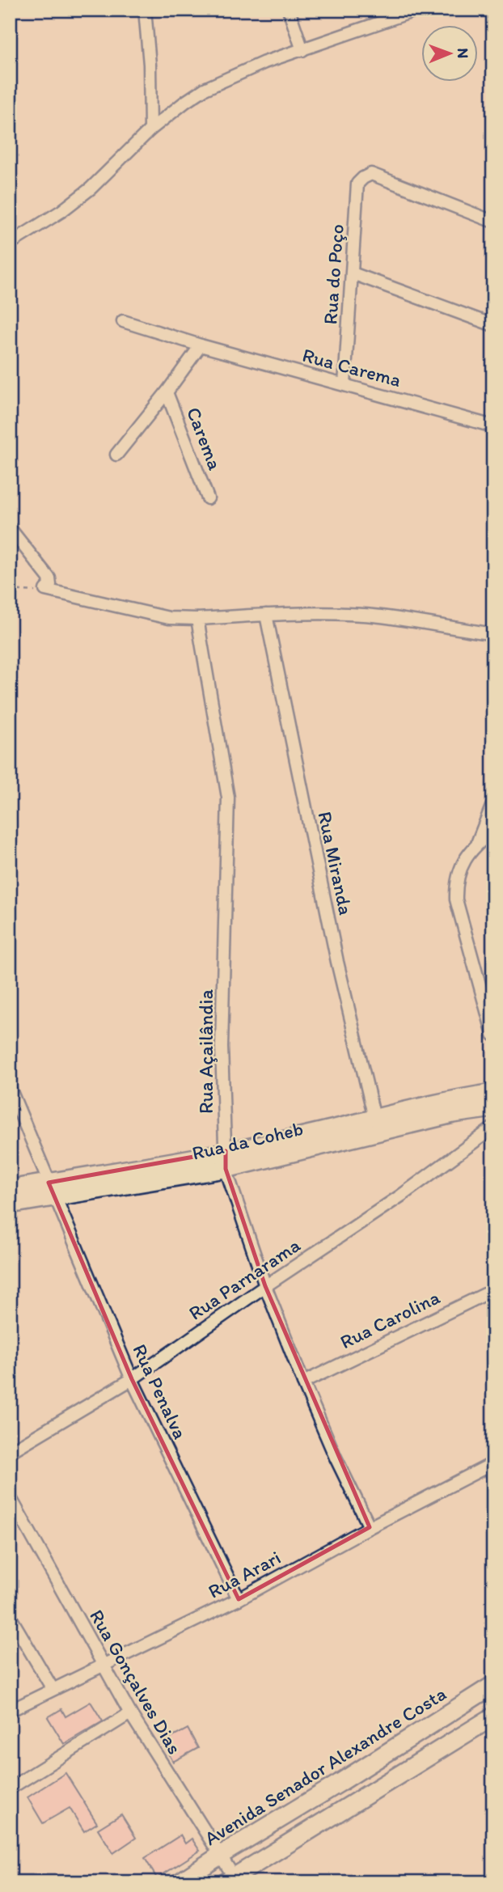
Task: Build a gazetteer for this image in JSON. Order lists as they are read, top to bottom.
{
  "streets": {
    "street": [
      "Rua do Poço",
      "Rua Carema",
      "Carema",
      "Rua Miranda",
      "Rua Açailândia",
      "Rua da Coheb",
      "Rua Parnarama",
      "Rua Carolina",
      "Rua Penalva",
      "Rua Arari",
      "Rua Gonçalves Dias",
      "Avenida Senador Alexandre Costa"
    ]
  },
  "crossings": [
    ["Rua do Poço", "Rua Carema"],
    ["Rua Carema", "Carema"],
    ["Rua Miranda", "Rua da Coheb"],
    ["Rua Açailândia", "Rua da Coheb"],
    ["Rua Açailândia", "Rua Parnarama"],
    ["Rua Açailândia", "Rua Carolina"],
    ["Rua Açailândia", "Rua Arari"],
    ["Rua da Coheb", "Rua Penalva"],
    ["Rua Parnarama", "Rua Penalva"],
    ["Rua Penalva", "Rua Arari"],
    ["Rua Arari", "Rua Gonçalves Dias"],
    ["Rua Gonçalves Dias", "Avenida Senador Alexandre Costa"]
  ],
  "north": "right"
}
